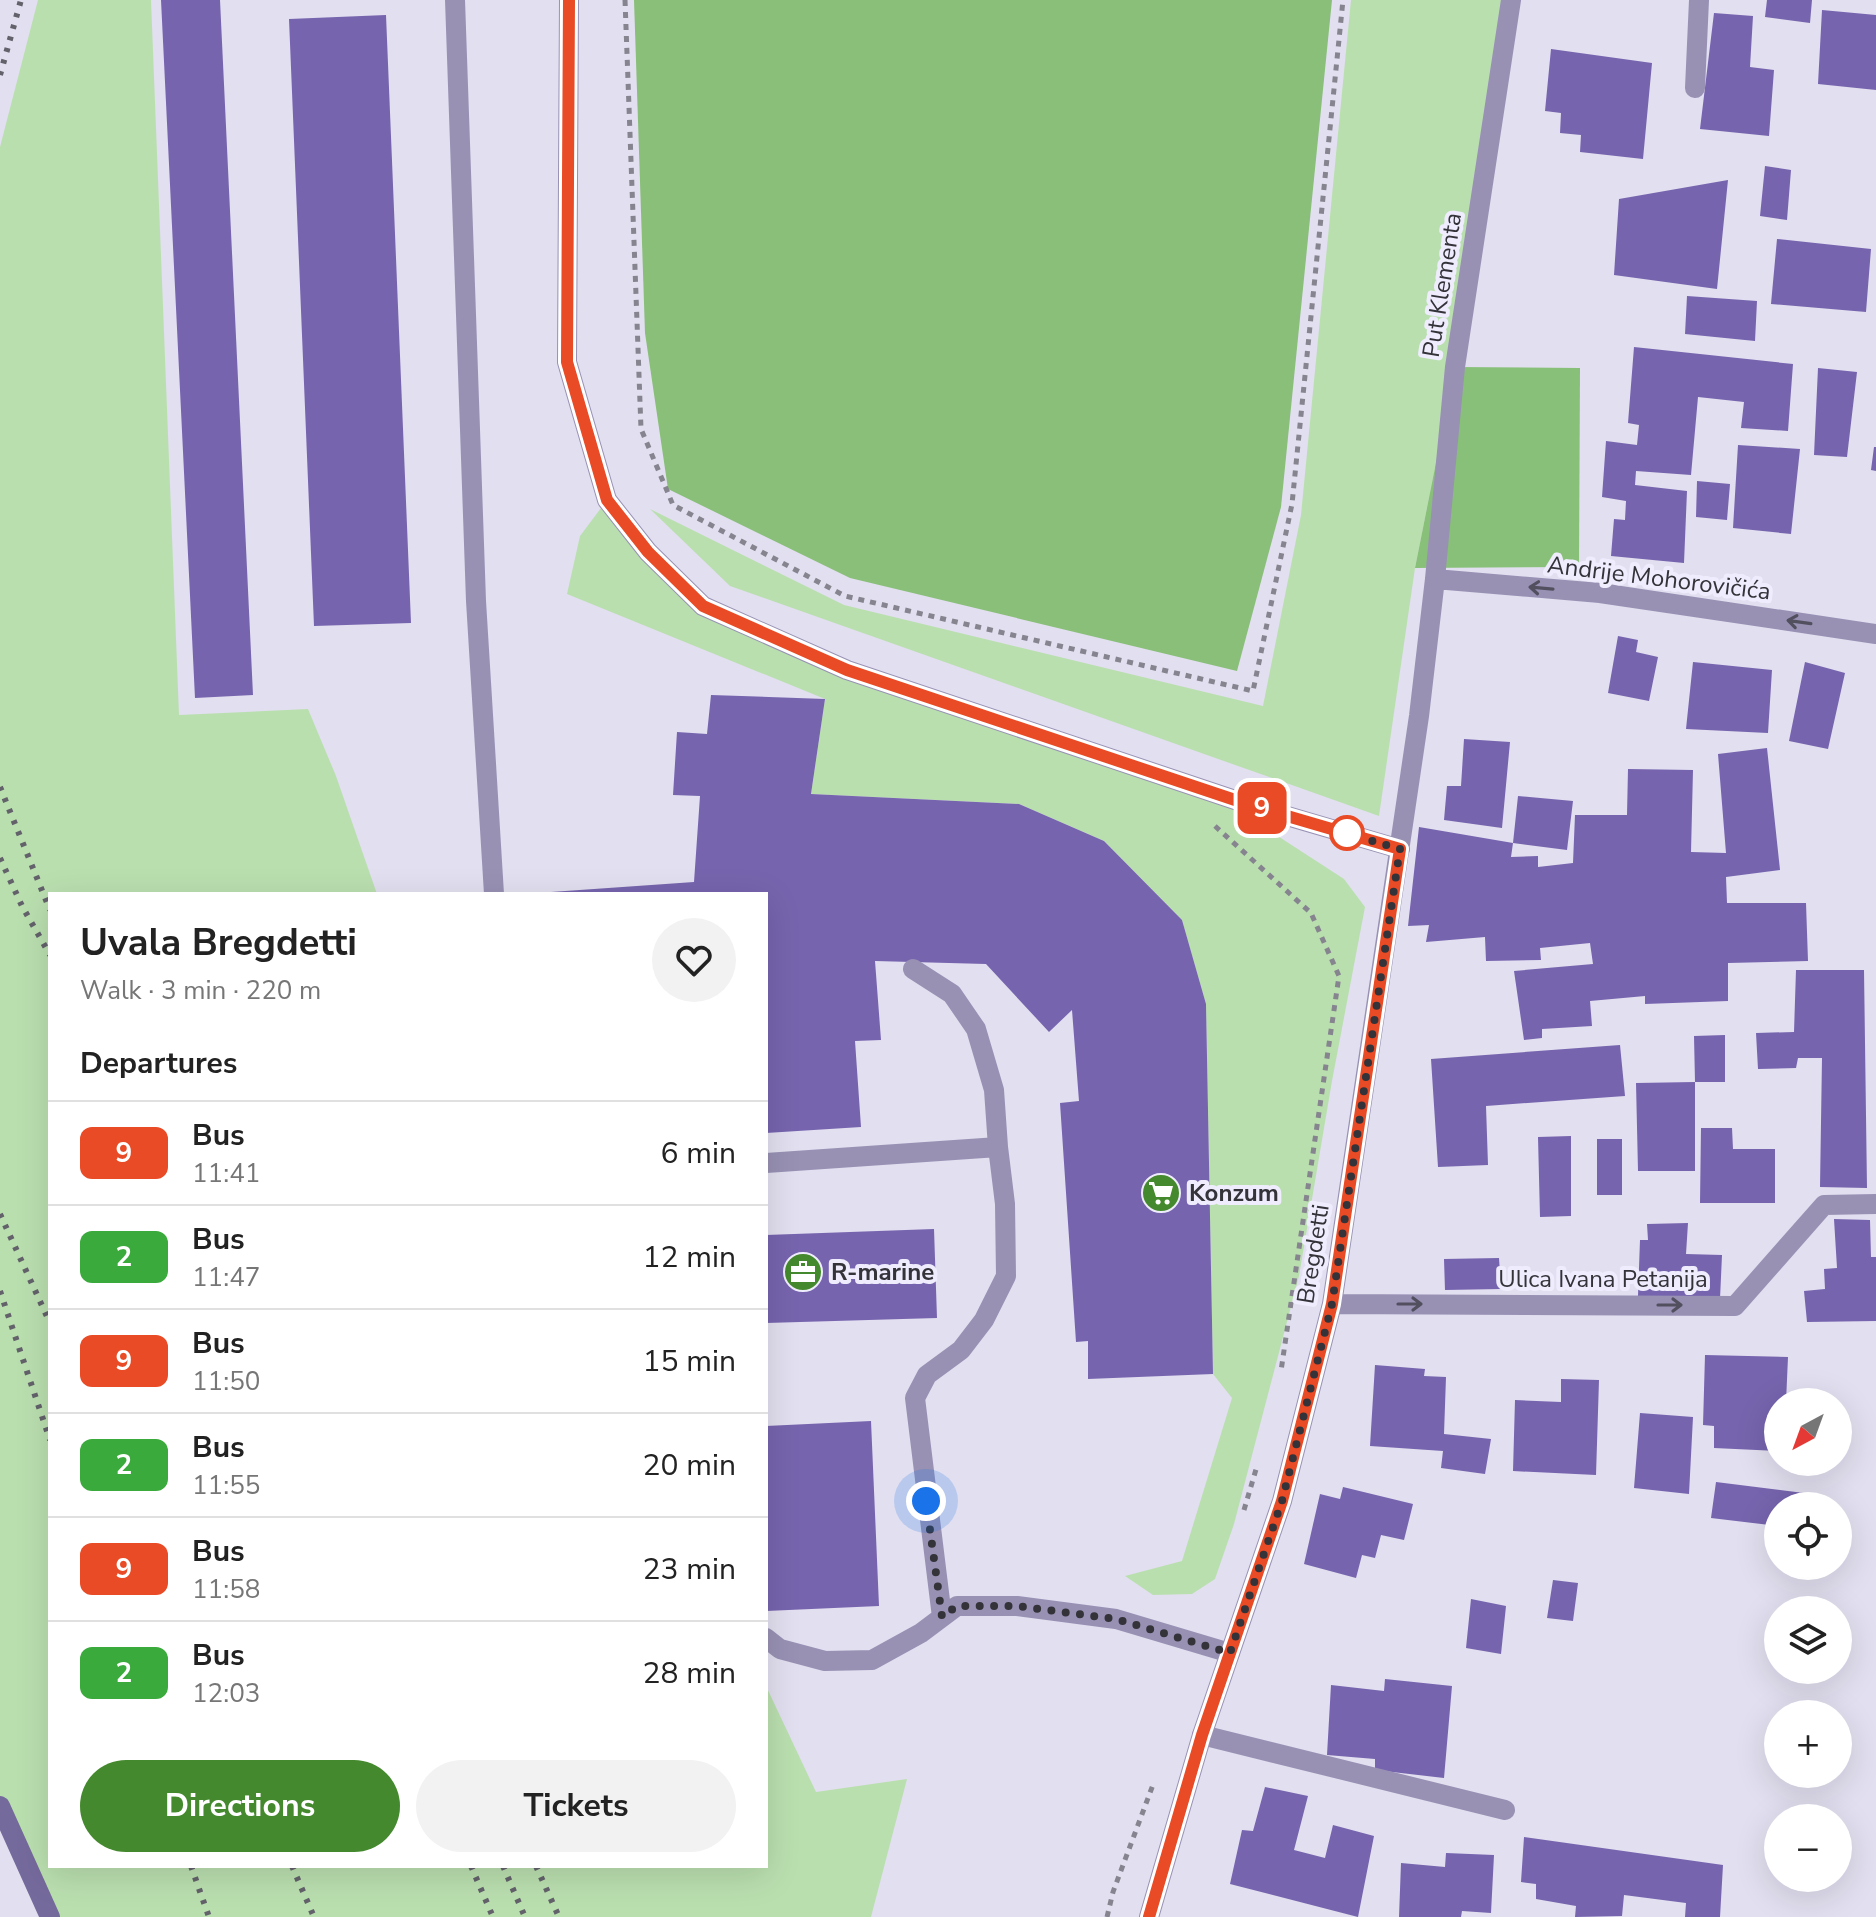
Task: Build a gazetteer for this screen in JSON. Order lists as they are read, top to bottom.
{
  "streets": {
    "street": [
      "Put Klementa",
      "Andrije Mohorovičića",
      "Bregdetti",
      "Ulica Ivana Petanija"
    ]
  },
  "crossings": [
    ["Put Klementa", "Andrije Mohorovičića"],
    ["Put Klementa", "Bregdetti"],
    ["Andrije Mohorovičića", "Bregdetti"],
    ["Bregdetti", "Ulica Ivana Petanija"]
  ],
  "one_way": ["Andrije Mohorovičića", "Ulica Ivana Petanija"],
  "places": {
    "supermarket": ["Konzum"],
    "office": ["R-marine"]
  },
  "lines": ["bus line 9"],
  "north": "bottom left",
  "page": {
    "on_map": "9",
    "heading": [
      ["Uvala Bregdetti", "Walk · 3 min · 220 m"],
      "Departures"
    ],
    "list": [
      {
        "mark": "9",
        "name": "Bus",
        "note": "11:41",
        "value": "6 min"
      },
      {
        "mark": "2",
        "name": "Bus",
        "note": "11:47",
        "value": "12 min"
      },
      {
        "mark": "9",
        "name": "Bus",
        "note": "11:50",
        "value": "15 min"
      },
      {
        "mark": "2",
        "name": "Bus",
        "note": "11:55",
        "value": "20 min"
      },
      {
        "mark": "9",
        "name": "Bus",
        "note": "11:58",
        "value": "23 min"
      },
      {
        "mark": "2",
        "name": "Bus",
        "note": "12:03",
        "value": "28 min"
      }
    ],
    "map_buttons": ["+", "−"],
    "buttons": ["Directions", "Tickets"]
  }
}
